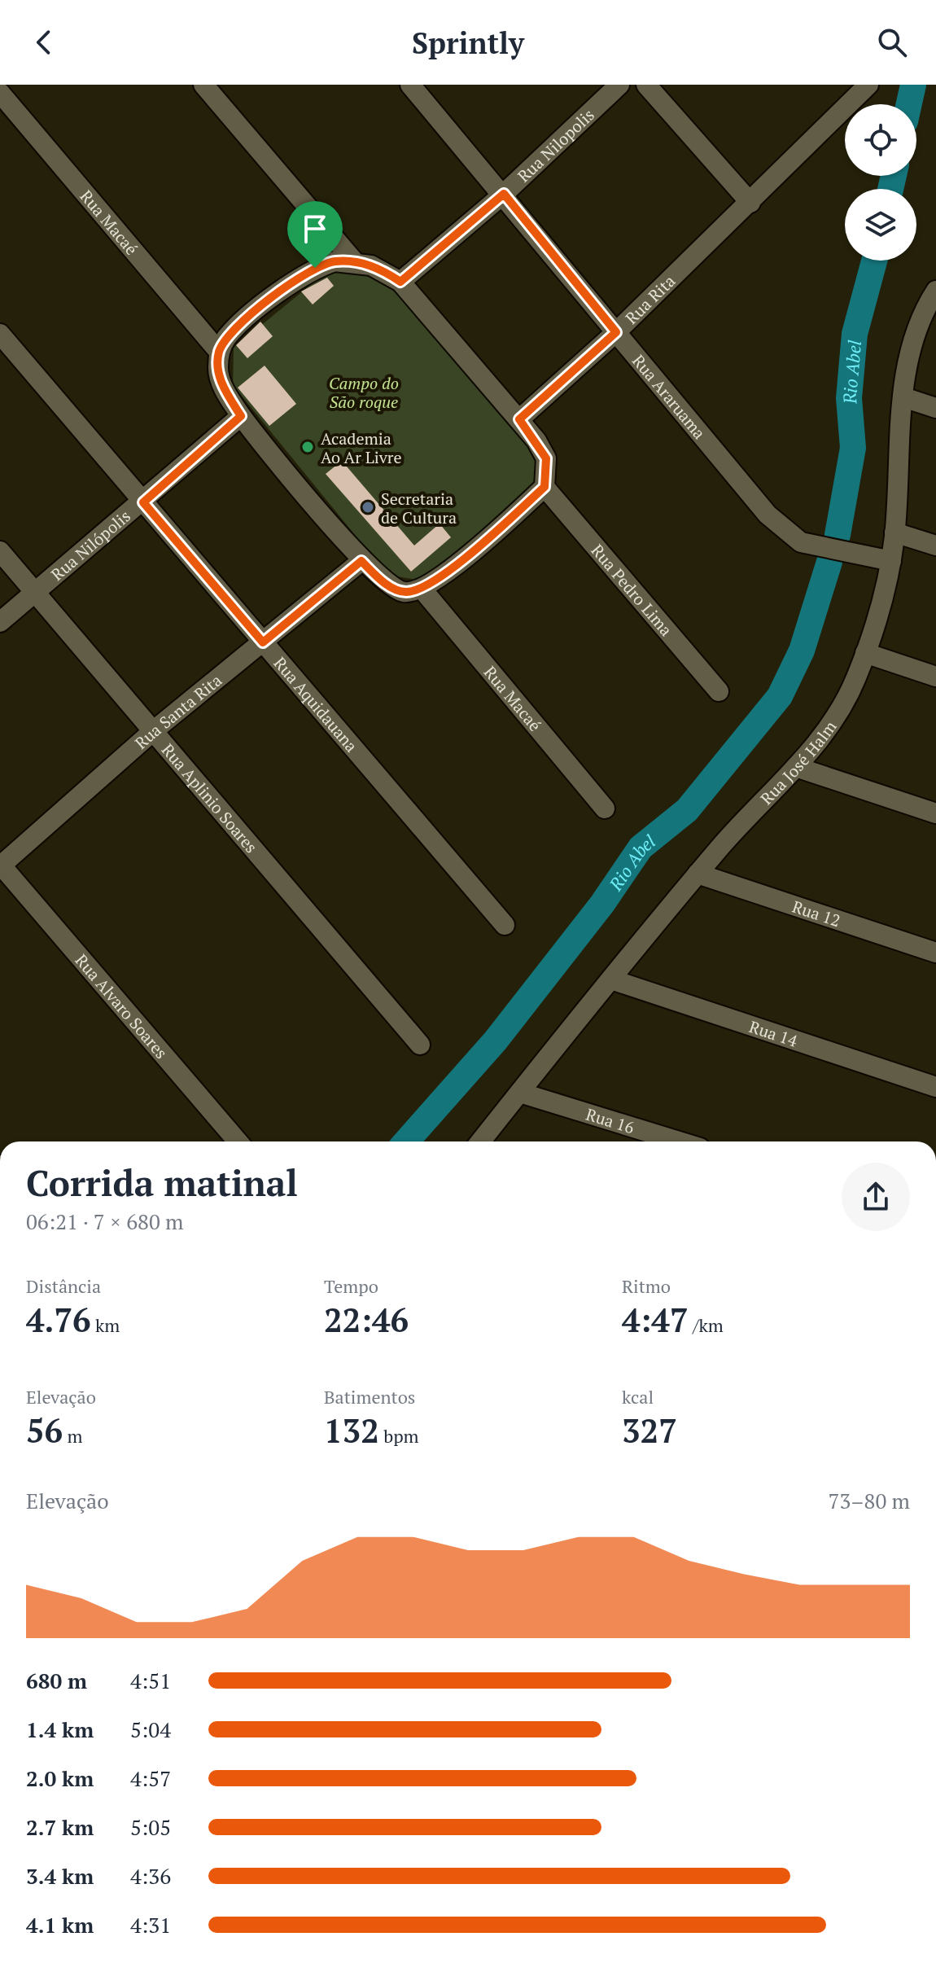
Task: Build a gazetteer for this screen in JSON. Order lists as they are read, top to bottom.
{
  "streets": {
    "street": [
      "Rua Nilopolis",
      "Rua Macaé",
      "Rua Rita",
      "Rua Araruama",
      "Rua Nilópolis",
      "Rua Pedro Lima",
      "Rua Aquidauana",
      "Rua Santa Rita",
      "Rua José Halm",
      "Rua Aplinio Soares",
      "Rua 12",
      "Rua Alvaro Soares",
      "Rua 14",
      "Rua 16"
    ]
  },
  "crossings": [
    ["Rua Nilopolis", "Rua Araruama"],
    ["Rua Rita", "Rua Araruama"],
    ["Rua Araruama", "Rua José Halm"],
    ["Rua Nilópolis", "Rua Aquidauana"],
    ["Rua Nilópolis", "Rua Aplinio Soares"],
    ["Rua Aquidauana", "Rua Santa Rita"],
    ["Rua Santa Rita", "Rua Aplinio Soares"],
    ["Rua Santa Rita", "Rua Alvaro Soares"],
    ["Rua José Halm", "Rua 12"],
    ["Rua José Halm", "Rua 14"],
    ["Rua José Halm", "Rua 16"]
  ],
  "water": ["Rio Abel"],
  "parks": ["Campo do São roque"],
  "places": ["Academia Ao Ar Livre", "Secretaria de Cultura"],
  "page": {
    "header": "Sprintly",
    "heading": ["Corrida matinal", "06:21 · 7 × 680 m"],
    "stats": [
      ["Distância", "4.76 km"],
      ["Tempo", "22:46"],
      ["Ritmo", "4:47 /km"],
      ["Elevação", "56 m"],
      ["Batimentos", "132 bpm"],
      ["kcal", "327"]
    ],
    "chart": ["Elevação", "73–80 m"],
    "list": [
      {
        "name": "680 m",
        "note": "4:51"
      },
      {
        "name": "1.4 km",
        "note": "5:04"
      },
      {
        "name": "2.0 km",
        "note": "4:57"
      },
      {
        "name": "2.7 km",
        "note": "5:05"
      },
      {
        "name": "3.4 km",
        "note": "4:36"
      },
      {
        "name": "4.1 km",
        "note": "4:31"
      }
    ]
  }
}
